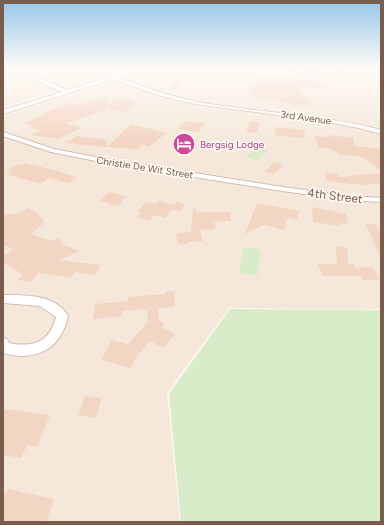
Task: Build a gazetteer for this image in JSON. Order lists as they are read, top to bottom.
{
  "streets": {
    "street": ["3rd Avenue", "Christie De Wit Street", "4th Street"]
  },
  "crossings": [
    ["Christie De Wit Street", "4th Street"]
  ],
  "places": {
    "hotel": ["Bergsig Lodge"]
  }
}
